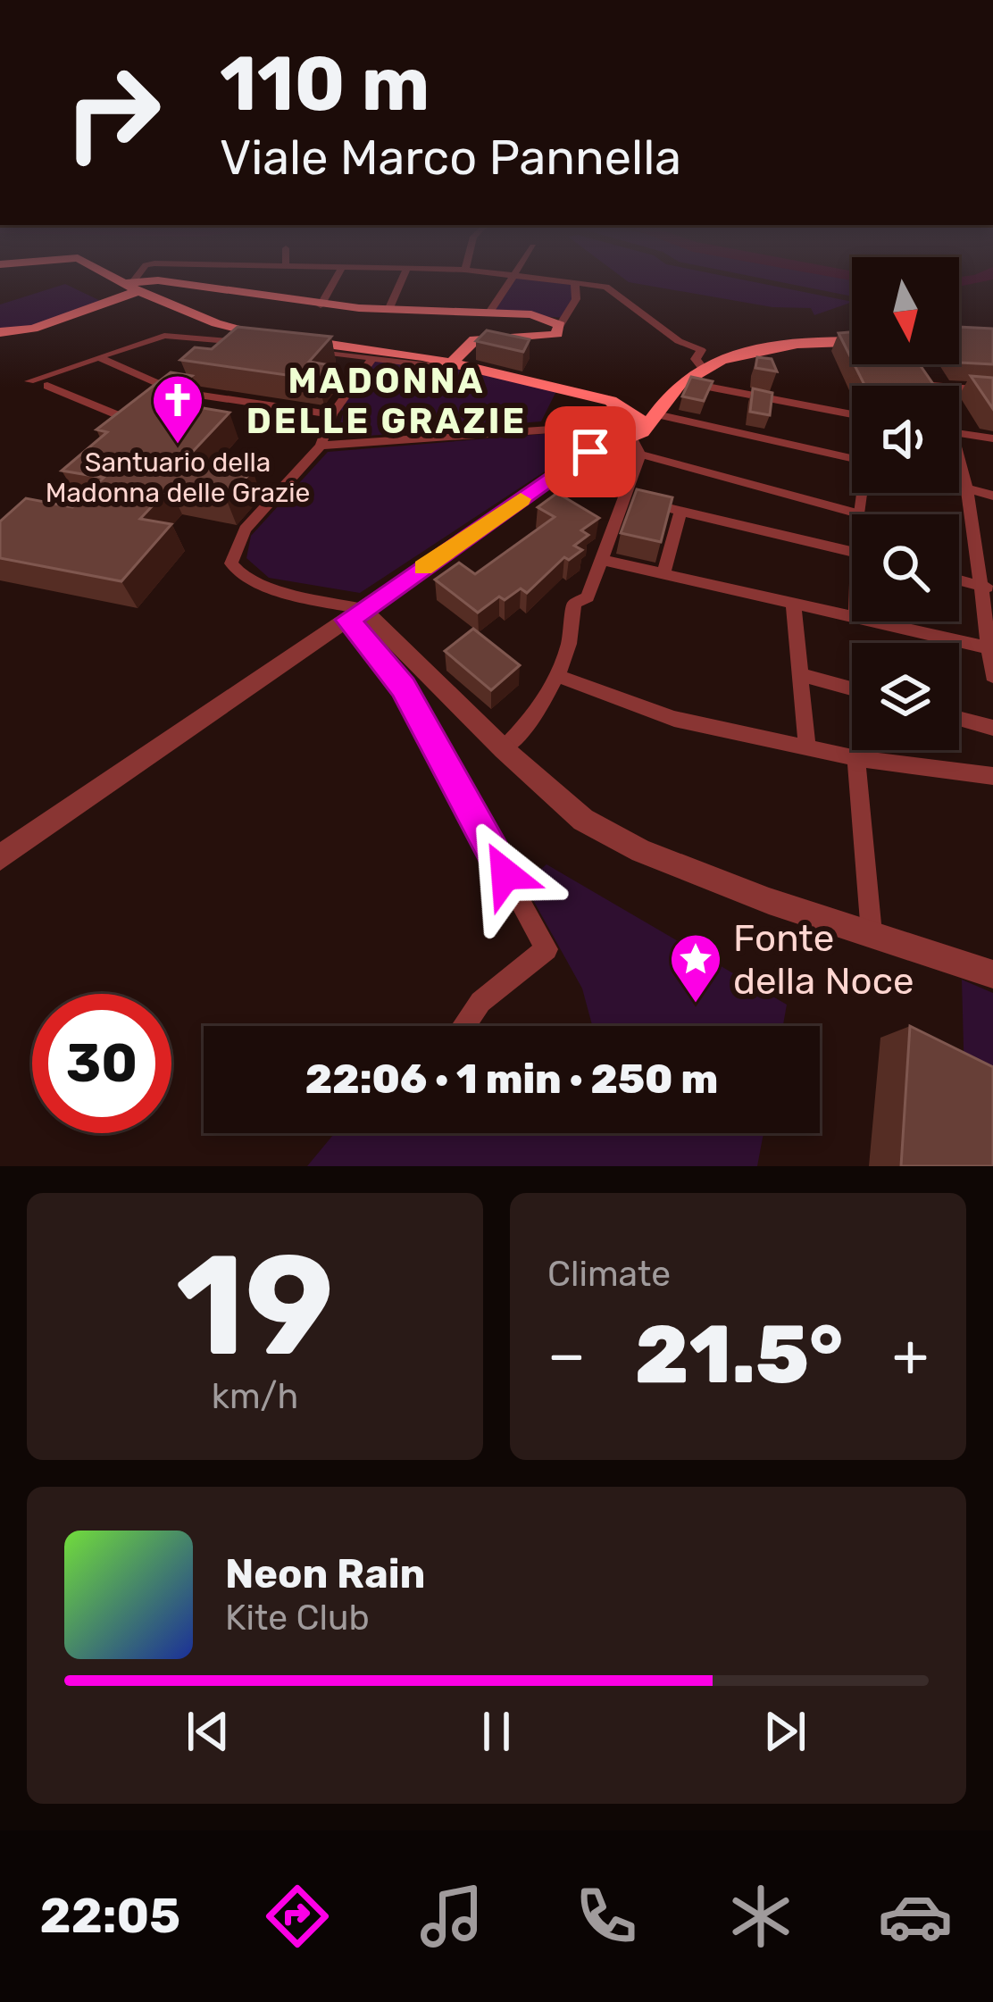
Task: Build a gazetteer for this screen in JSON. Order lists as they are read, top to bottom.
{
  "districts": ["MADONNA DELLE GRAZIE"],
  "places": {
    "church": ["Santuario della Madonna delle Grazie"],
    "place": ["Fonte della Noce"]
  },
  "north": "bottom",
  "page": {
    "turn": ["110 m", "Viale Marco Pannella"],
    "limit": "30",
    "trip": "22:06 · 1 min · 250 m",
    "tile": [
      ["19", "km/h"],
      "Climate"
    ],
    "heat": ["−", "21.5°", "+"],
    "song": ["Neon Rain", "Kite Club"],
    "tabs": "22:05"
  }
}
